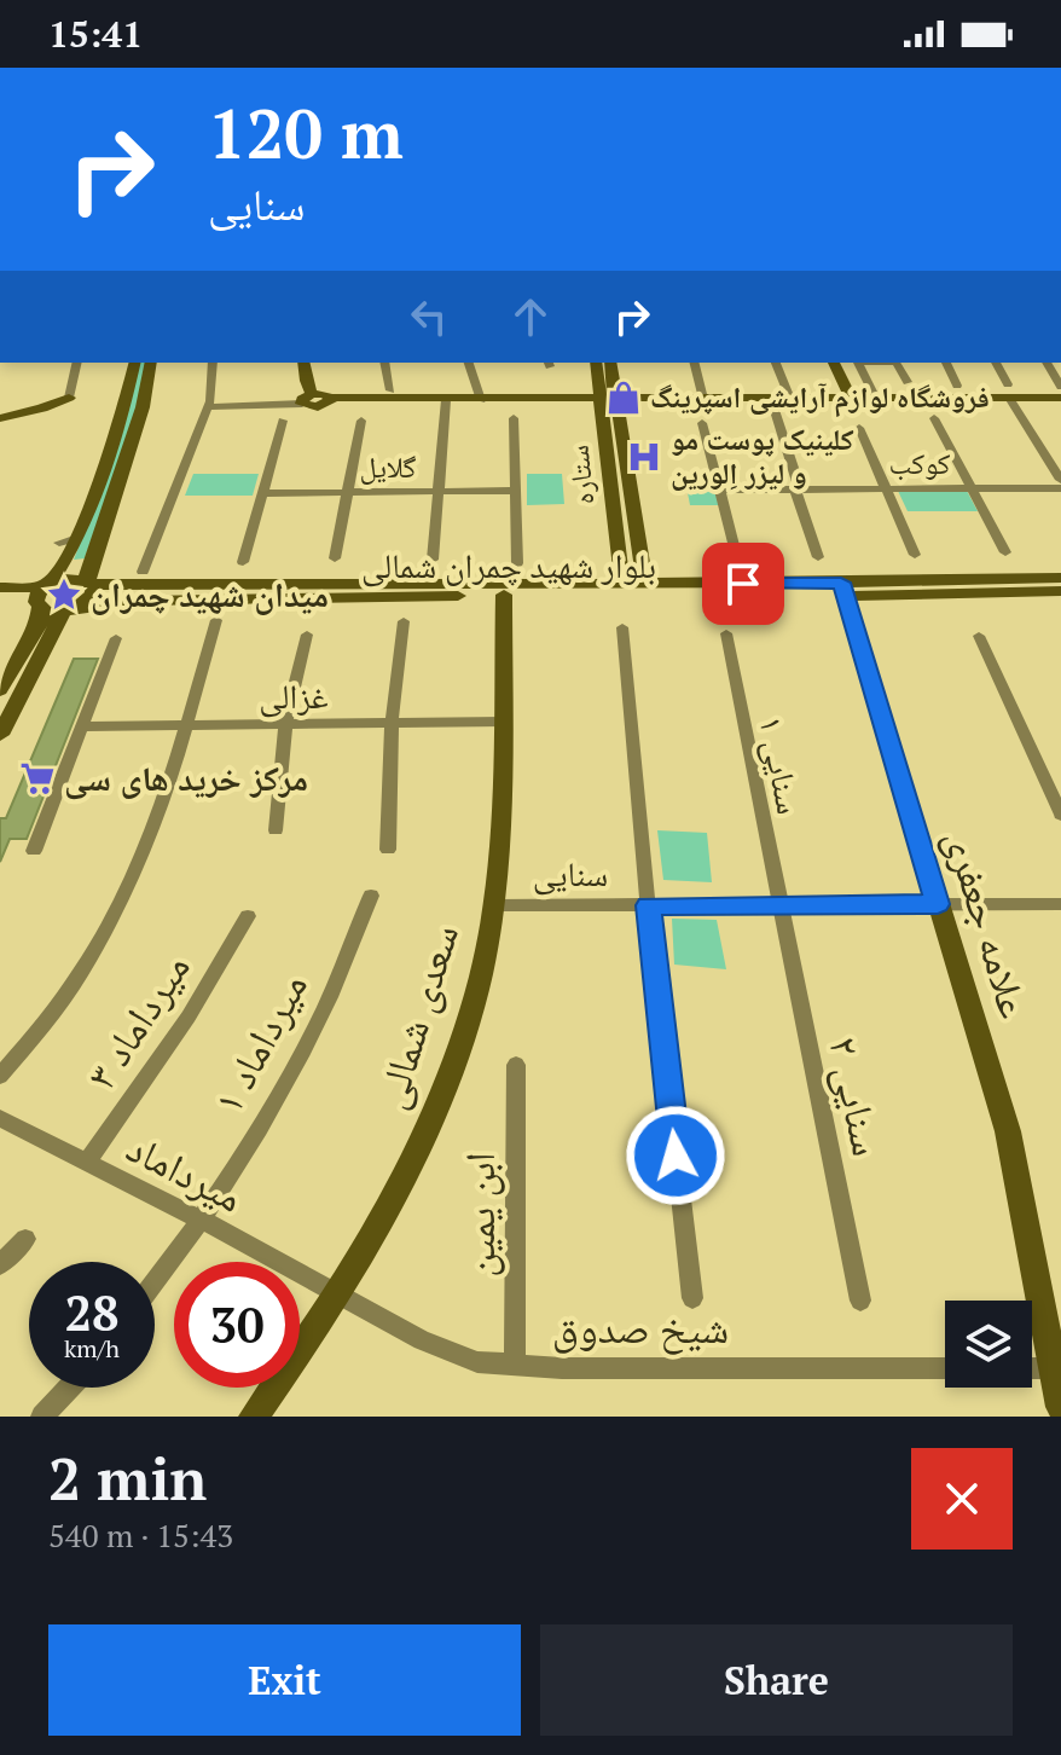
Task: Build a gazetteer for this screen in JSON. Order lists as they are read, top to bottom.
{
  "streets": {
    "street": [
      "کوکب",
      "گلایل",
      "ستاره",
      "بلوار شهید چمران شمالی",
      "غزالی",
      "سنایی ۱",
      "سنایی",
      "علامه جعفری",
      "سعدی شمالی",
      "میرداماد ۳",
      "میرداماد ۱",
      "سنایی ۲",
      "میرداماد",
      "ابن یمین",
      "شیخ صدوق"
    ]
  },
  "crossings": [
    ["ستاره", "بلوار شهید چمران شمالی"],
    ["بلوار شهید چمران شمالی", "علامه جعفری"],
    ["بلوار شهید چمران شمالی", "سعدی شمالی"],
    ["غزالی", "سعدی شمالی"],
    ["سنایی ۱", "سنایی"],
    ["سنایی ۱", "سنایی ۲"],
    ["سنایی", "علامه جعفری"],
    ["سنایی", "سعدی شمالی"],
    ["سنایی", "سنایی ۲"],
    ["سعدی شمالی", "میرداماد"],
    ["سعدی شمالی", "شیخ صدوق"],
    ["میرداماد ۳", "میرداماد"],
    ["میرداماد ۱", "میرداماد"],
    ["میرداماد", "شیخ صدوق"],
    ["ابن یمین", "شیخ صدوق"]
  ],
  "places": {
    "shop": ["فروشگاه لوازم آرایشی اسپرینگ"],
    "hospital": ["کلینیک پوست مو و لیزر اِلورین"],
    "place": ["میدان شهید چمران"],
    "supermarket": ["مرکز خرید های سی"]
  },
  "page": {
    "status": "15:41",
    "turn": ["120 m", "سنایی"],
    "speed": "28 km/h",
    "limit": "30",
    "heading": ["2 min", "540 m · 15:43"],
    "buttons": ["Exit", "Share"]
  }
}
